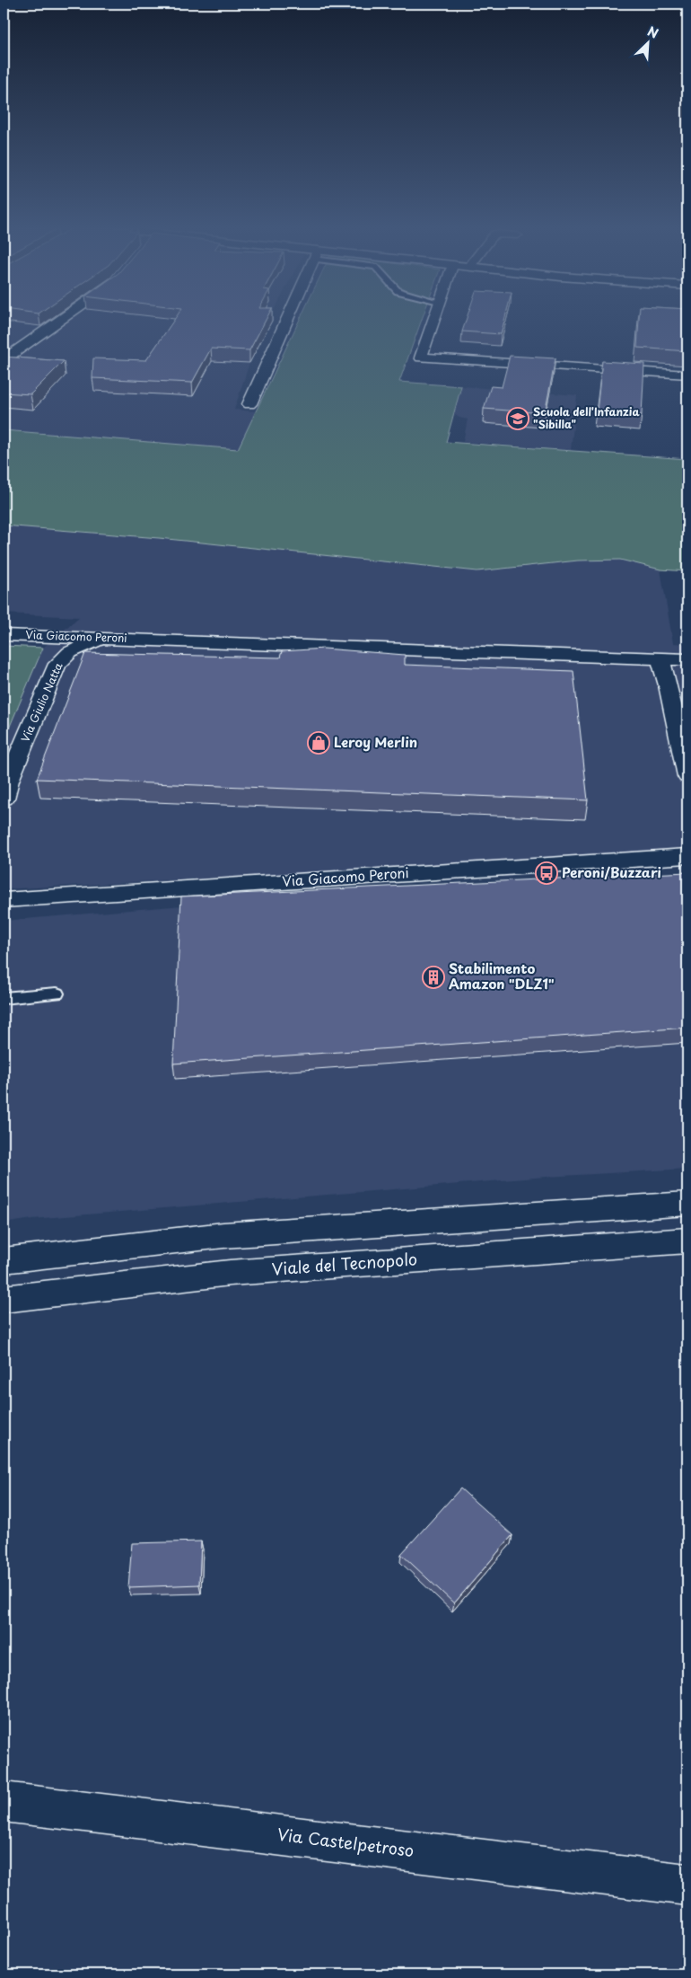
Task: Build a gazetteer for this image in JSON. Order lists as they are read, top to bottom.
{
  "streets": {
    "street": [
      "Via Giacomo Peroni",
      "Via Giulio Natta",
      "Viale del Tecnopolo",
      "Via Castelpetroso"
    ]
  },
  "crossings": [
    ["Via Giacomo Peroni", "Via Giulio Natta"]
  ],
  "places": {
    "school or university": ["Scuola dell'Infanzia \"Sibilla\""],
    "shop": ["Leroy Merlin"],
    "bus stop": ["Peroni/Buzzari"],
    "building": ["Stabilimento Amazon \"DLZ1\""]
  },
  "north": "top right"
}
